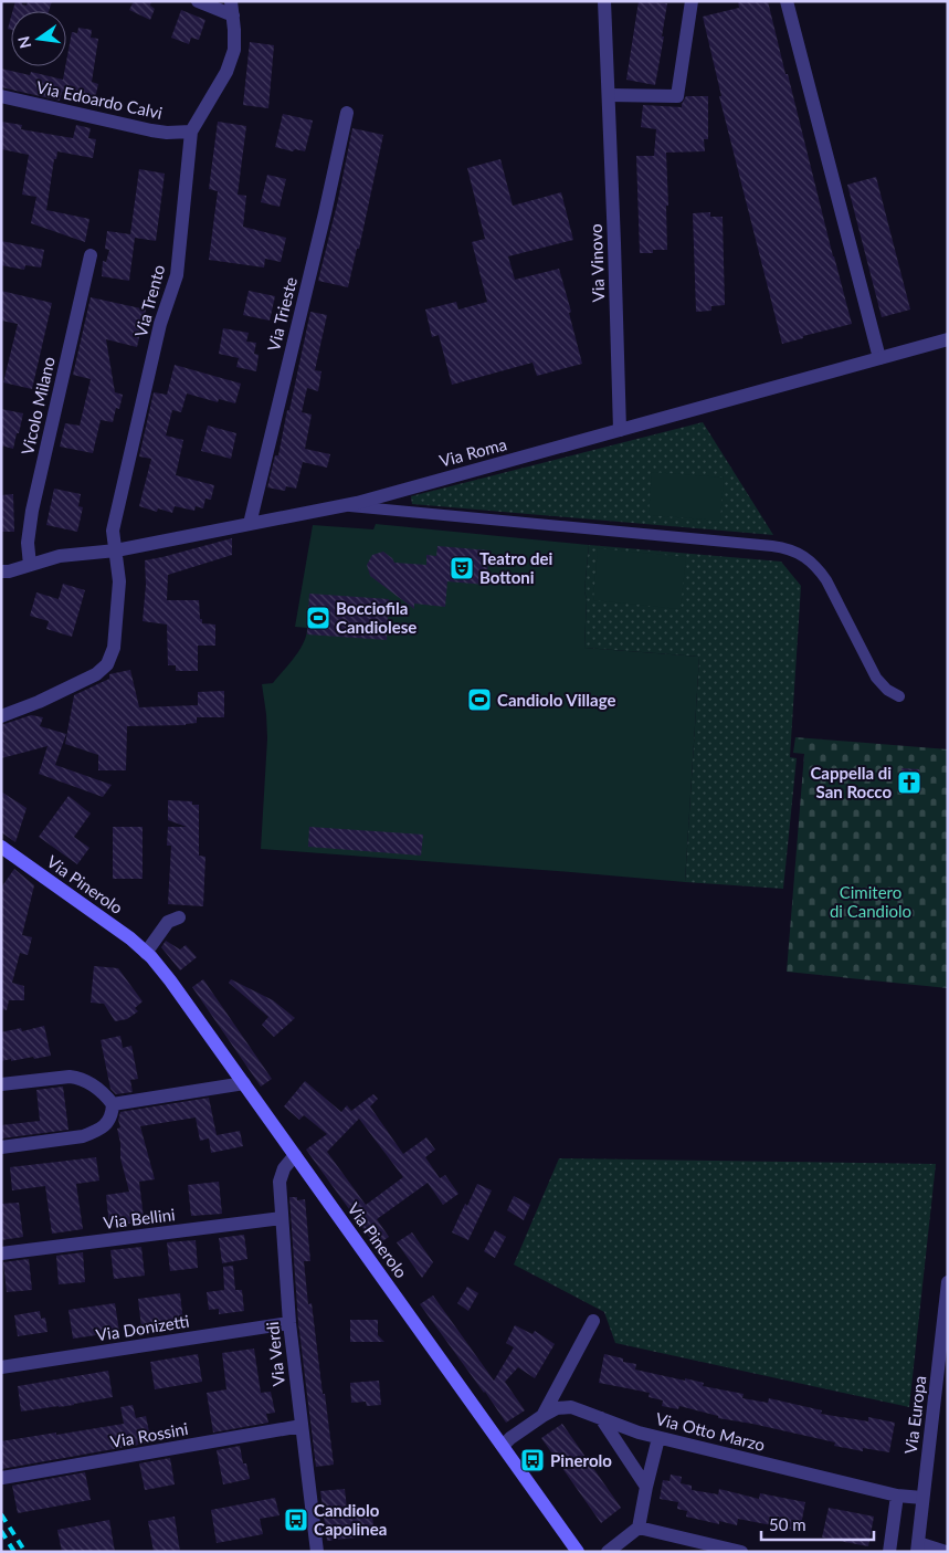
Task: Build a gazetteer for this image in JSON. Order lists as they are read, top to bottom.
{
  "streets": {
    "main road": ["Via Pinerolo"],
    "street": [
      "Via Edoardo Calvi",
      "Via Vinovo",
      "Via Trento",
      "Via Trieste",
      "Vicolo Milano",
      "Via Roma",
      "Via Bellini",
      "Via Donizetti",
      "Via Verdi",
      "Via Europa",
      "Via Otto Marzo",
      "Via Rossini"
    ]
  },
  "crossings": [
    ["Via Edoardo Calvi", "Via Trento"],
    ["Via Vinovo", "Via Roma"],
    ["Via Trento", "Via Roma"],
    ["Via Trieste", "Via Roma"],
    ["Vicolo Milano", "Via Roma"],
    ["Via Pinerolo", "Via Verdi"],
    ["Via Pinerolo", "Via Otto Marzo"],
    ["Via Bellini", "Via Verdi"],
    ["Via Donizetti", "Via Verdi"],
    ["Via Verdi", "Via Rossini"],
    ["Via Europa", "Via Otto Marzo"]
  ],
  "parks": ["Cimitero di Candiolo"],
  "places": {
    "theatre": ["Teatro dei Bottoni"],
    "sports": ["Bocciofila Candiolese", "Candiolo Village"],
    "church": ["Cappella di San Rocco"],
    "bus stop": ["Pinerolo", "Candiolo Capolinea"]
  },
  "scale_bar": "50 m",
  "north": "left"
}
